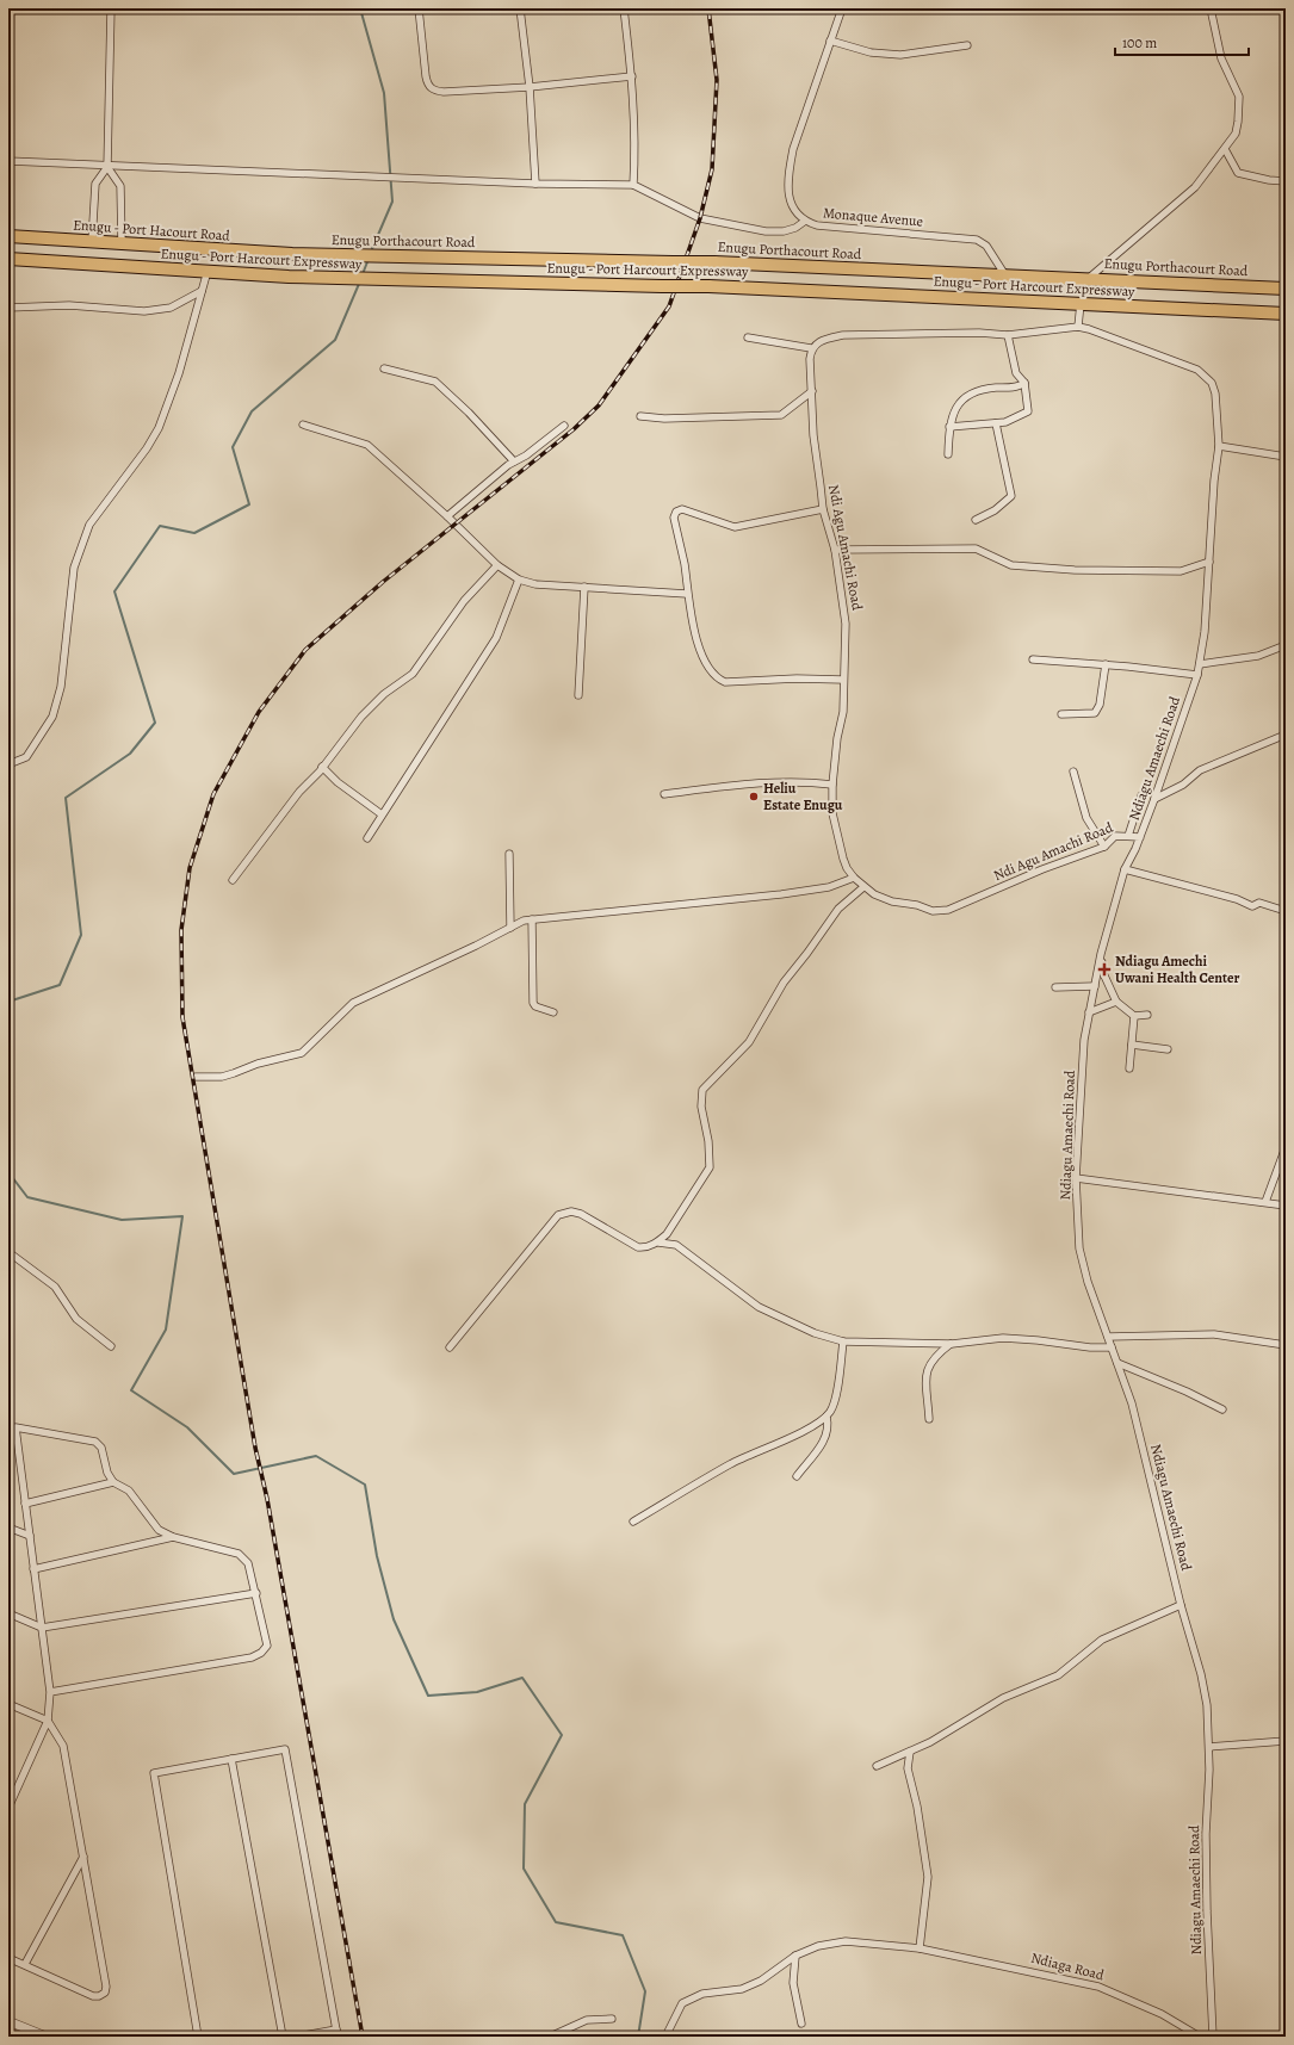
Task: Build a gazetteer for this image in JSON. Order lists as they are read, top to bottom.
{
  "streets": {
    "highway": ["Enugu - Port Hacourt Road", "Enugu Porthacourt Road", "Enugu - Port Harcourt Expressway"],
    "street": [
      "Monaque Avenue",
      "Ndi Agu Amachi Road",
      "Ndiagu Amaechi Road",
      "Ndiaga Road"
    ]
  },
  "crossings": [
    ["Monaque Avenue", "Enugu Porthacourt Road"],
    ["Enugu - Port Hacourt Road", "Enugu Porthacourt Road"],
    ["Ndi Agu Amachi Road", "Ndiagu Amaechi Road"]
  ],
  "places": {
    "other": ["Heliu Estate Enugu"],
    "health": ["Ndiagu Amechi Uwani Health Center"]
  },
  "scale_bar": "100 m"
}
